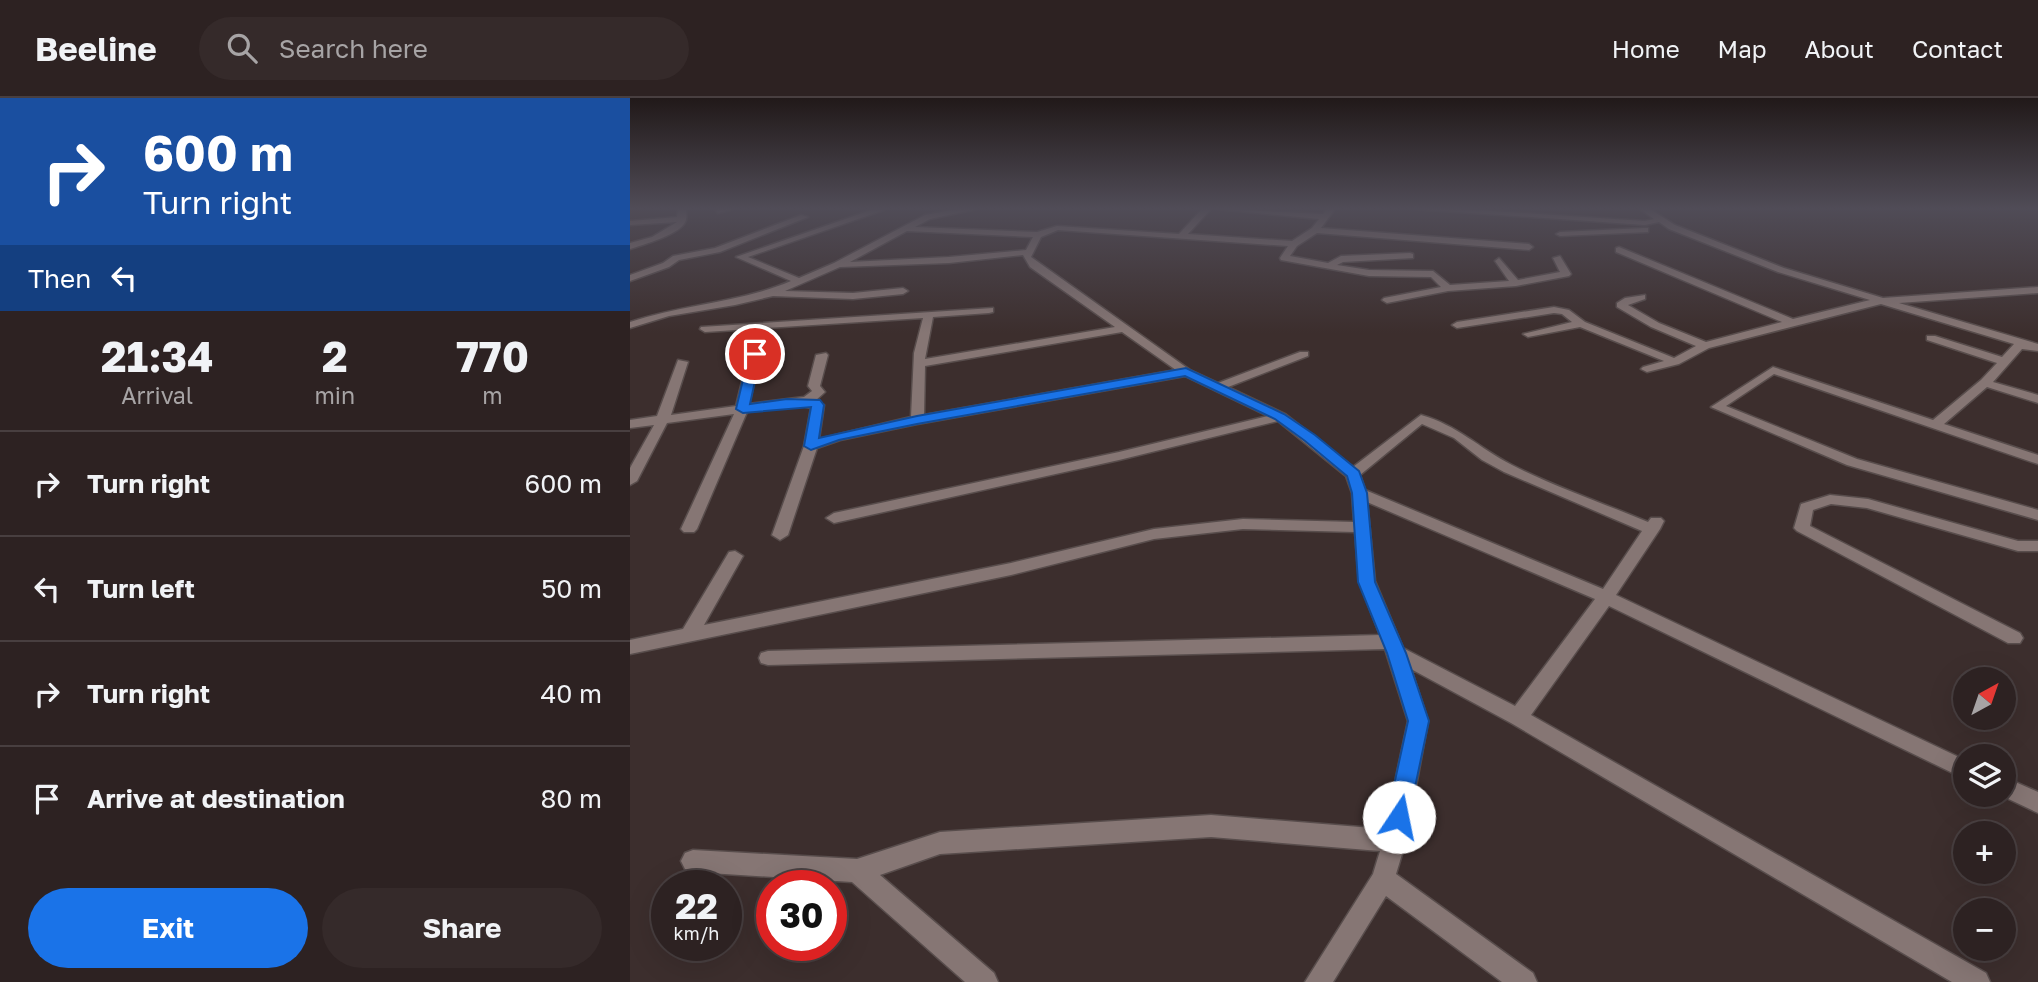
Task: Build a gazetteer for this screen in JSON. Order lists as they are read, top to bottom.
{
  "north": "top right",
  "page": {
    "header": "Beeline",
    "search": "Search here",
    "nav": [
      "Home",
      "Map",
      "About",
      "Contact"
    ],
    "turn": ["600 m", "Turn right"],
    "then": "Then",
    "eta": [
      "21:34",
      "Arrival",
      "2",
      "min",
      "770",
      "m"
    ],
    "list": [
      {
        "name": "Turn right",
        "value": "600 m"
      },
      {
        "name": "Turn left",
        "value": "50 m"
      },
      {
        "name": "Turn right",
        "value": "40 m"
      },
      {
        "name": "Arrive at destination",
        "value": "80 m"
      }
    ],
    "map_buttons": ["+", "−"],
    "speed": "22 km/h",
    "limit": "30",
    "buttons": ["Exit", "Share"]
  }
}
